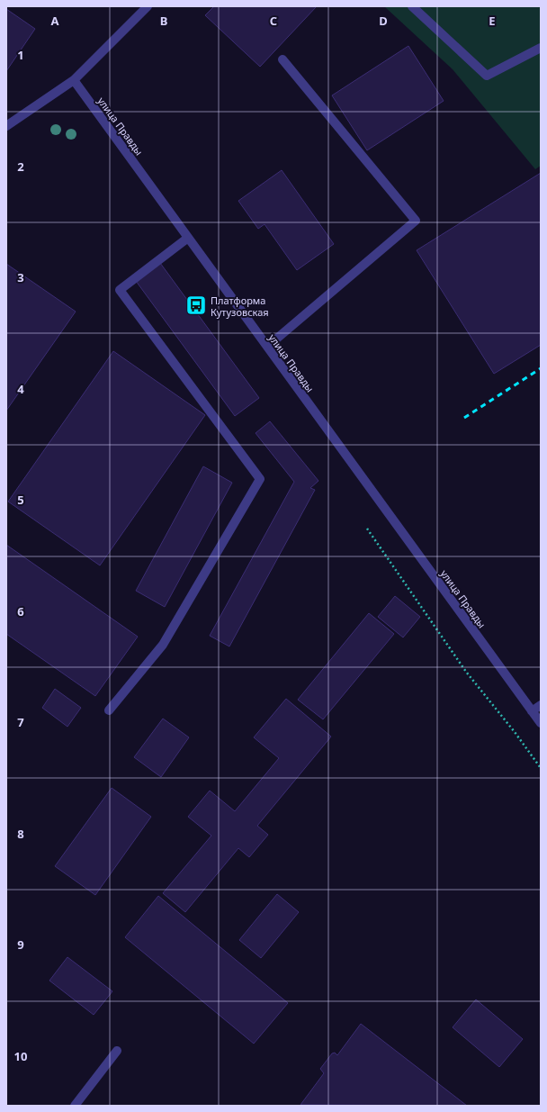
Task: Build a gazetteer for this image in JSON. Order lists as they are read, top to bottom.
{
  "streets": {
    "street": ["улица Правды"]
  },
  "places": {
    "bus stop": ["Платформа Кутузовская"]
  },
  "grid": {
    "columns": [
      "A",
      "B",
      "C",
      "D",
      "E"
    ],
    "rows": [
      "1",
      "2",
      "3",
      "4",
      "5",
      "6",
      "7",
      "8",
      "9",
      "10"
    ]
  }
}
